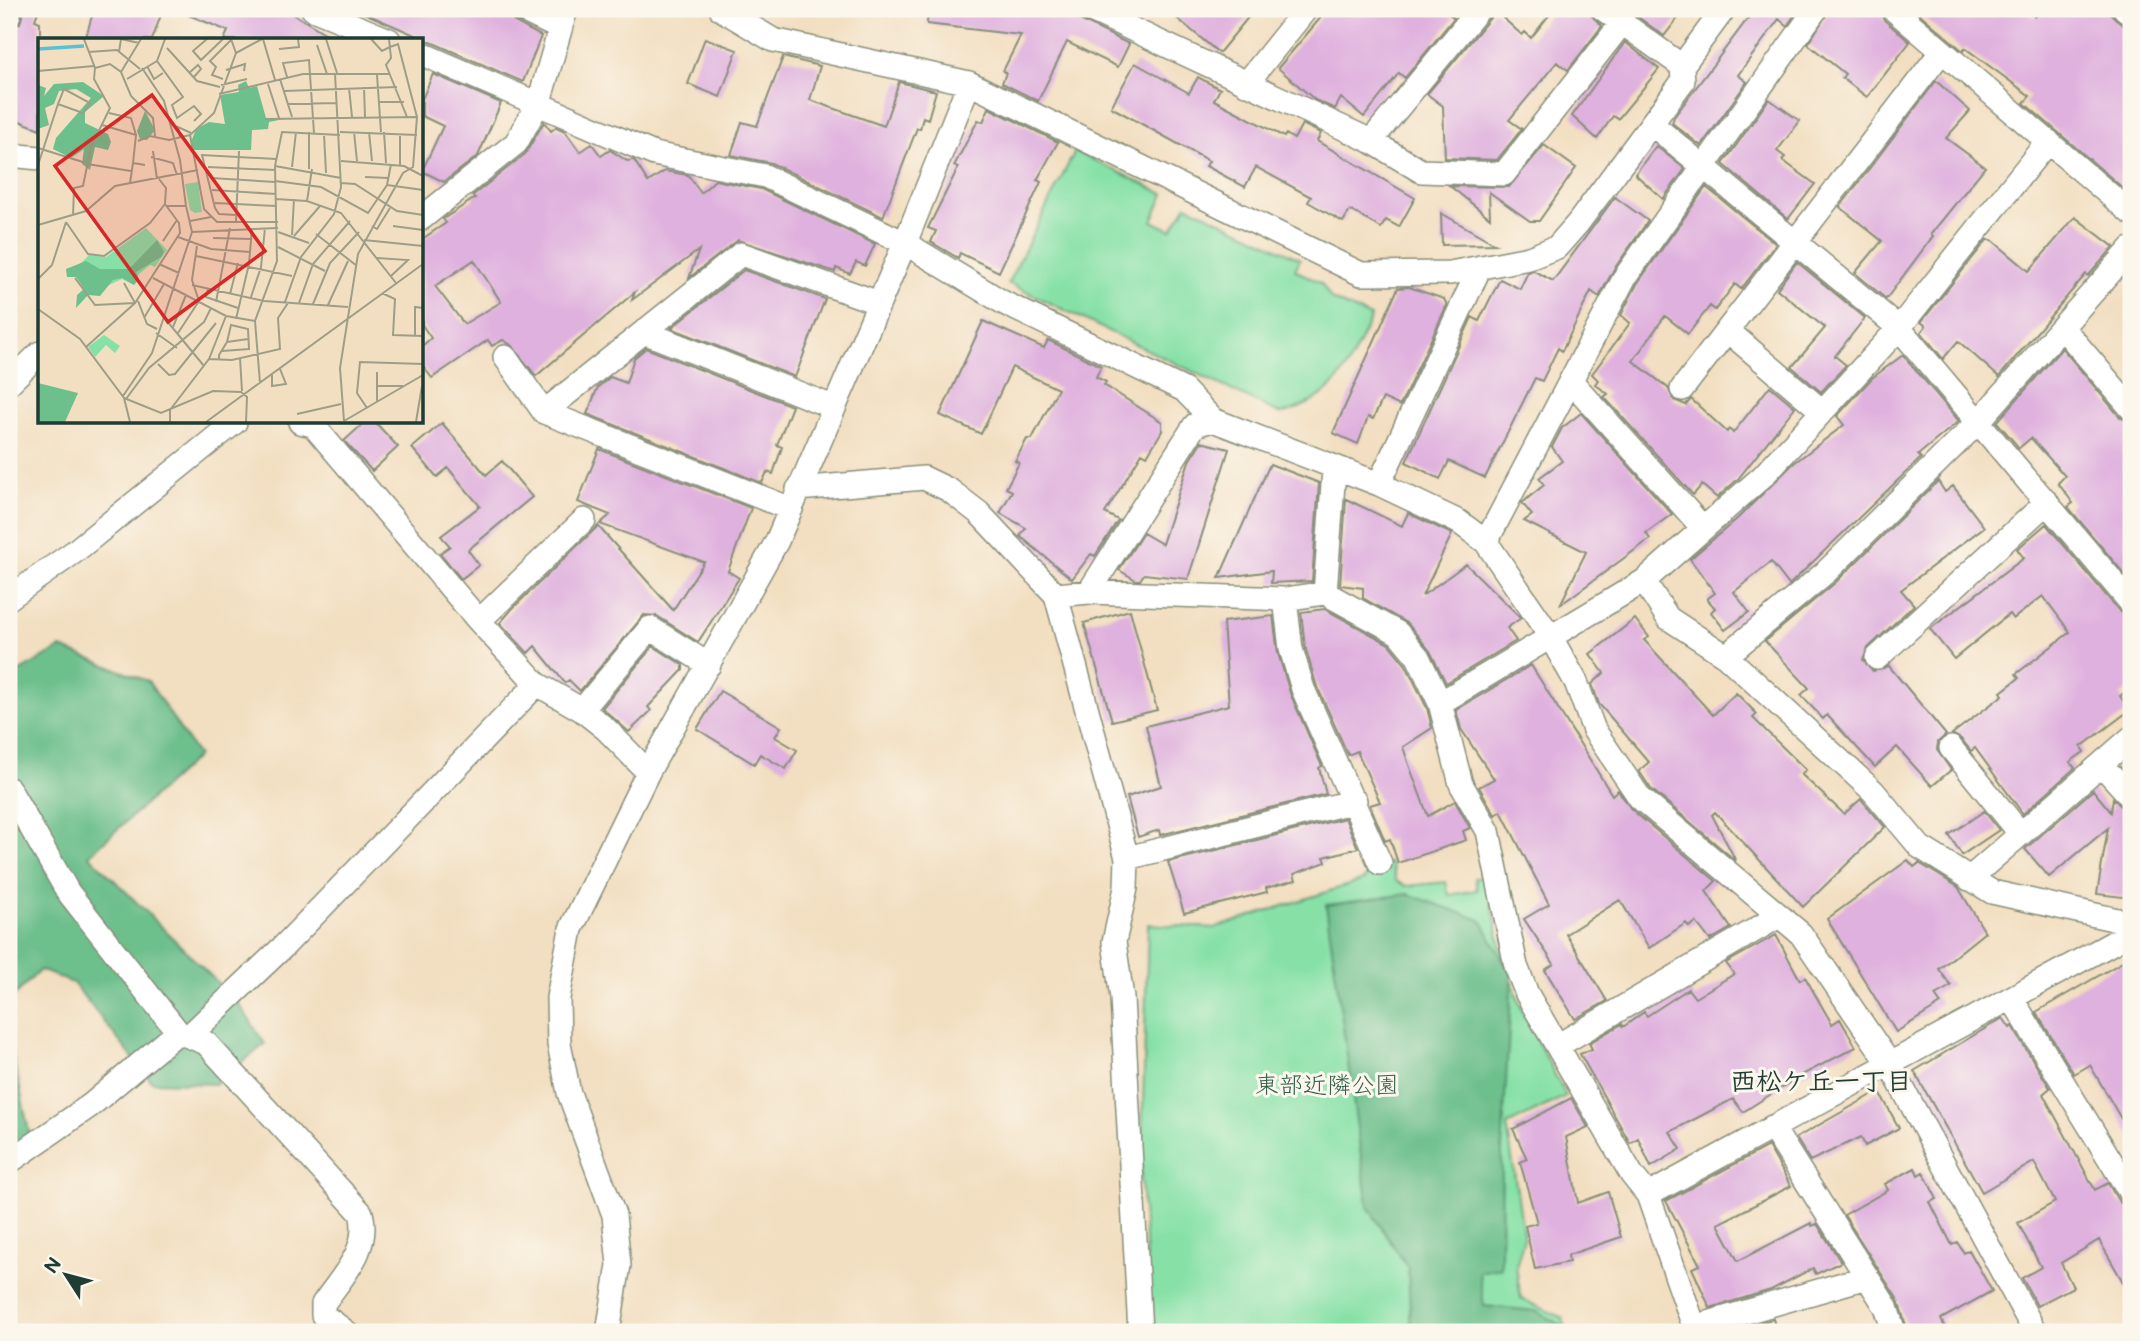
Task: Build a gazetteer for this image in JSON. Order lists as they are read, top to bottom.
{
  "districts": ["西松ケ丘一丁目"],
  "parks": ["東部近隣公園"],
  "north": "top left"
}
